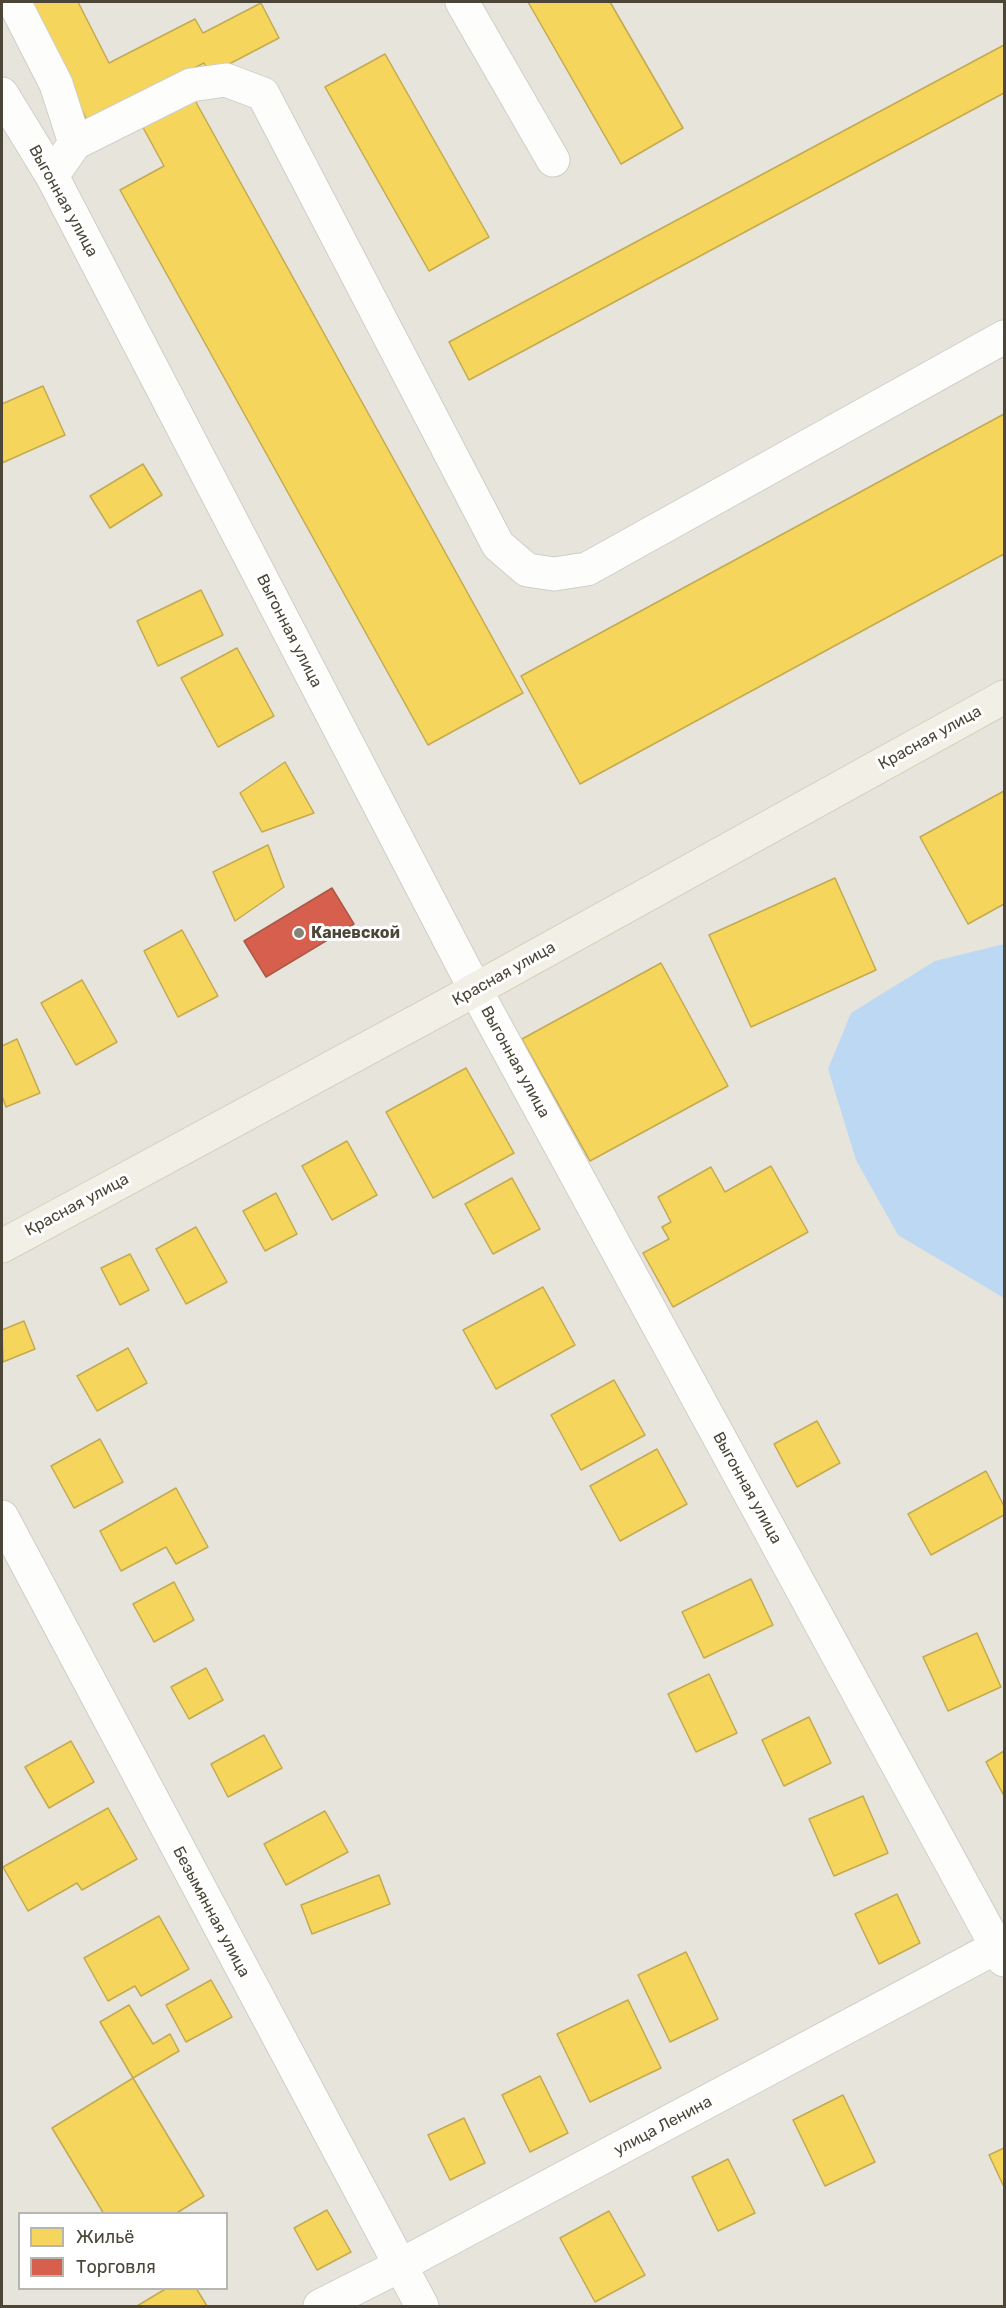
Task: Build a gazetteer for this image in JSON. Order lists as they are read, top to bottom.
{
  "streets": {
    "main road": ["Красная улица"],
    "street": ["Выгонная улица", "Безымянная улица", "улица Ленина"]
  },
  "crossings": [
    ["Выгонная улица", "Красная улица"],
    ["Выгонная улица", "улица Ленина"],
    ["Безымянная улица", "улица Ленина"]
  ],
  "places": ["Каневской"],
  "legend": ["Жильё", "Торговля"]
}
